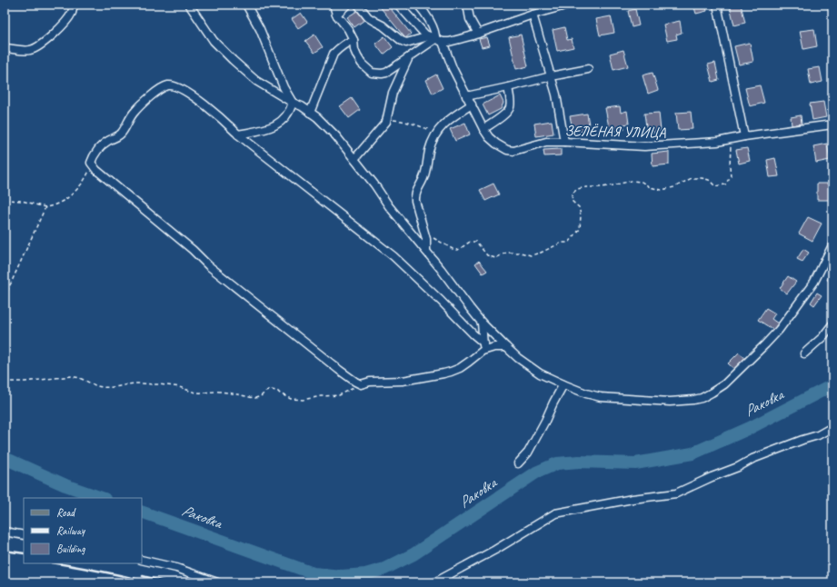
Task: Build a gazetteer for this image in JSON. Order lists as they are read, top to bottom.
{
  "streets": {
    "street": ["ЗЕЛЁНАЯ УЛИЦА"]
  },
  "water": ["Раковка"],
  "legend": ["Road", "Railway", "Building"]
}
